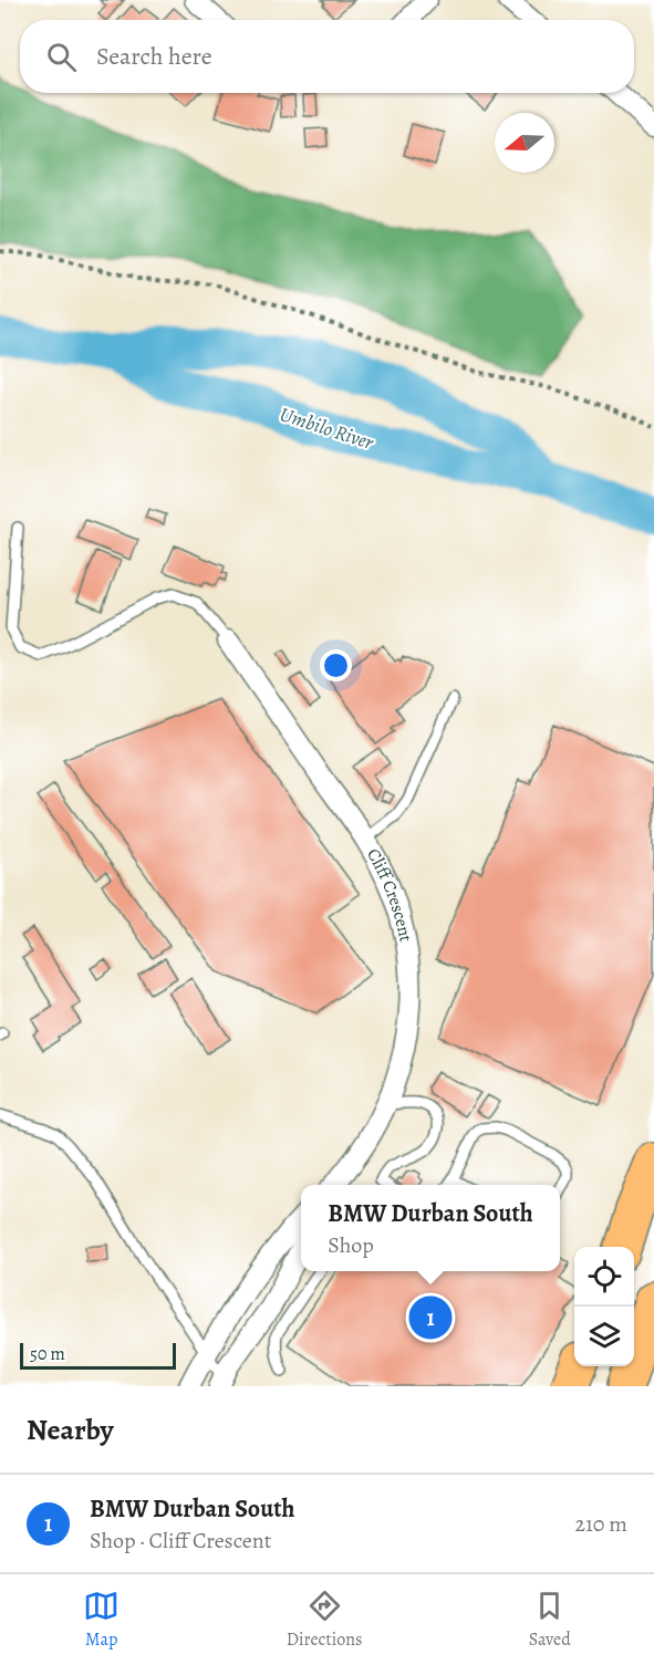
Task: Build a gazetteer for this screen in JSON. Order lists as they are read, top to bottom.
{
  "streets": {
    "street": ["Cliff Crescent"]
  },
  "water": ["Umbilo River"],
  "scale_bar": "50 m",
  "north": "left",
  "page": {
    "search": "Search here",
    "popup": ["BMW Durban South", "Shop"],
    "pins": "1",
    "scale": "50 m",
    "heading": "Nearby",
    "list": [
      {
        "mark": "1",
        "name": "BMW Durban South",
        "note": "Shop · Cliff Crescent",
        "value": "210 m"
      }
    ],
    "nav": ["Map", "Directions", "Saved"]
  }
}
